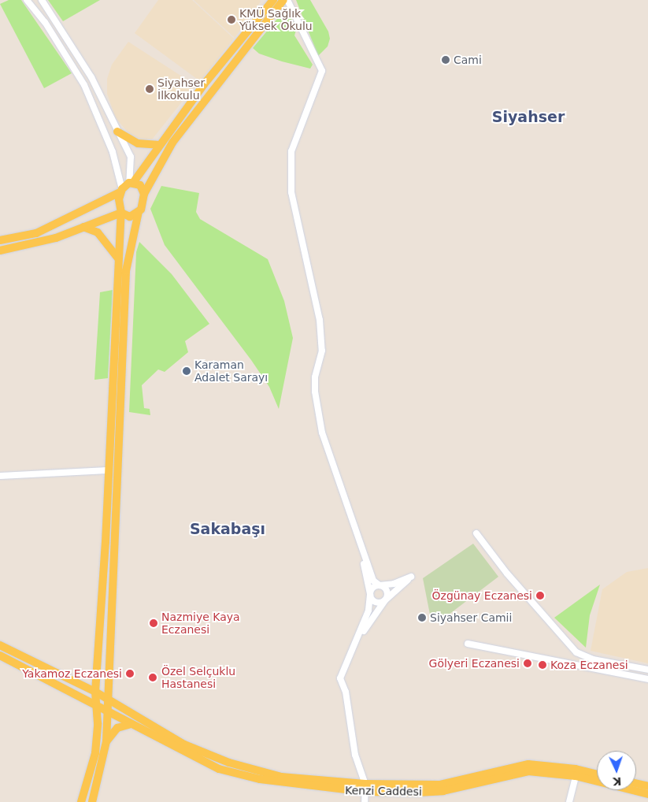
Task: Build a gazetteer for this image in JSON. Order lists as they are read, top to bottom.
{
  "streets": {
    "main road": ["Kenzi Caddesi"]
  },
  "districts": ["Siyahser", "Sakabaşı"],
  "places": [
    "KMÜ Sağlık Yüksek Okulu",
    "Cami",
    "Siyahser İlkokulu",
    "Karaman Adalet Sarayı",
    "Özgünay Eczanesi",
    "Siyahser Camii",
    "Nazmiye Kaya Eczanesi",
    "Gölyeri Eczanesi",
    "Koza Eczanesi",
    "Yakamoz Eczanesi",
    "Özel Selçuklu Hastanesi"
  ],
  "north": "bottom"
}
